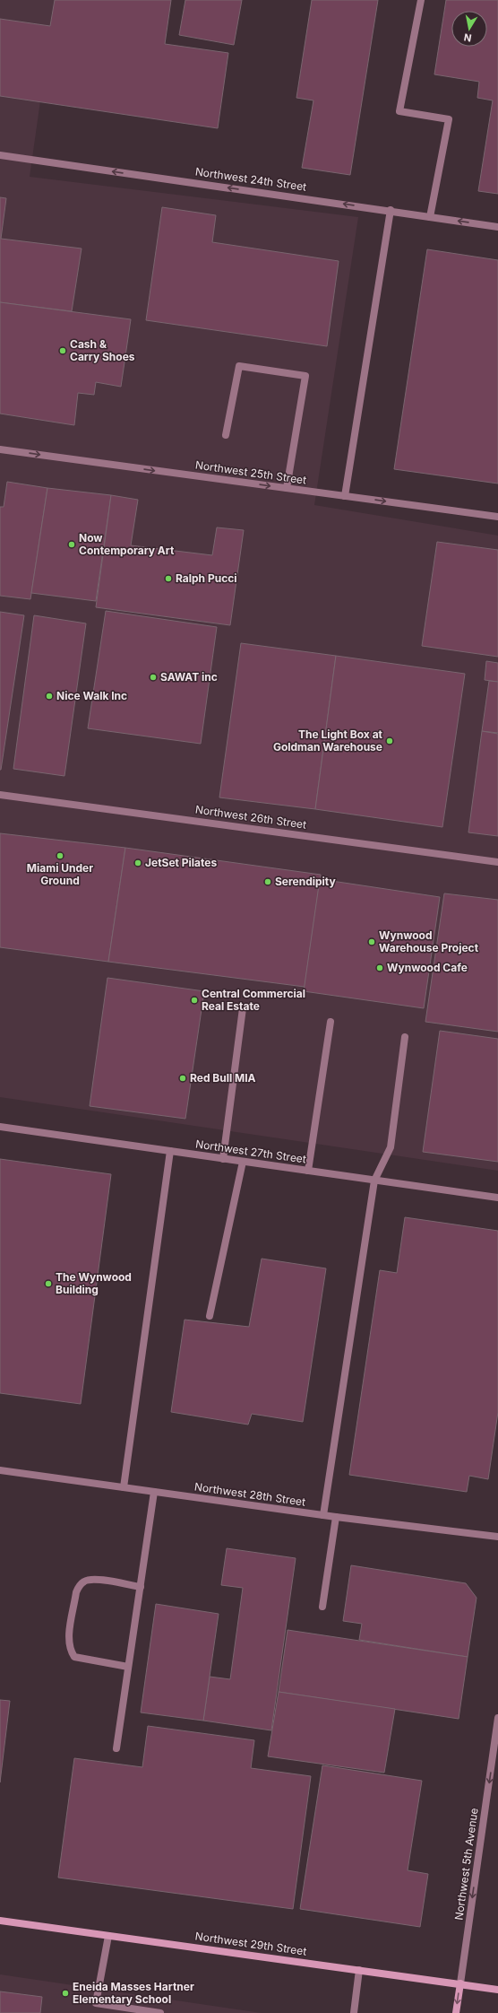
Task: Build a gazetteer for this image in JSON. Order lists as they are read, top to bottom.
{
  "streets": {
    "street": [
      "Northwest 24th Street",
      "Northwest 25th Street",
      "Northwest 26th Street",
      "Northwest 27th Street",
      "Northwest 28th Street",
      "Northwest 5th Avenue",
      "Northwest 29th Street"
    ]
  },
  "crossings": [
    ["Northwest 5th Avenue", "Northwest 29th Street"]
  ],
  "one_way": ["Northwest 24th Street", "Northwest 25th Street", "Northwest 5th Avenue"],
  "places": [
    "Cash & Carry Shoes",
    "Now Contemporary Art",
    "Ralph Pucci",
    "SAWAT inc",
    "Nice Walk Inc",
    "The Light Box at Goldman Warehouse",
    "Miami Under Ground",
    "JetSet Pilates",
    "Serendipity",
    "Wynwood Warehouse Project",
    "Wynwood Cafe",
    "Central Commercial Real Estate",
    "Red Bull MIA",
    "The Wynwood Building",
    "Eneida Masses Hartner Elementary School"
  ],
  "north": "bottom"
}
